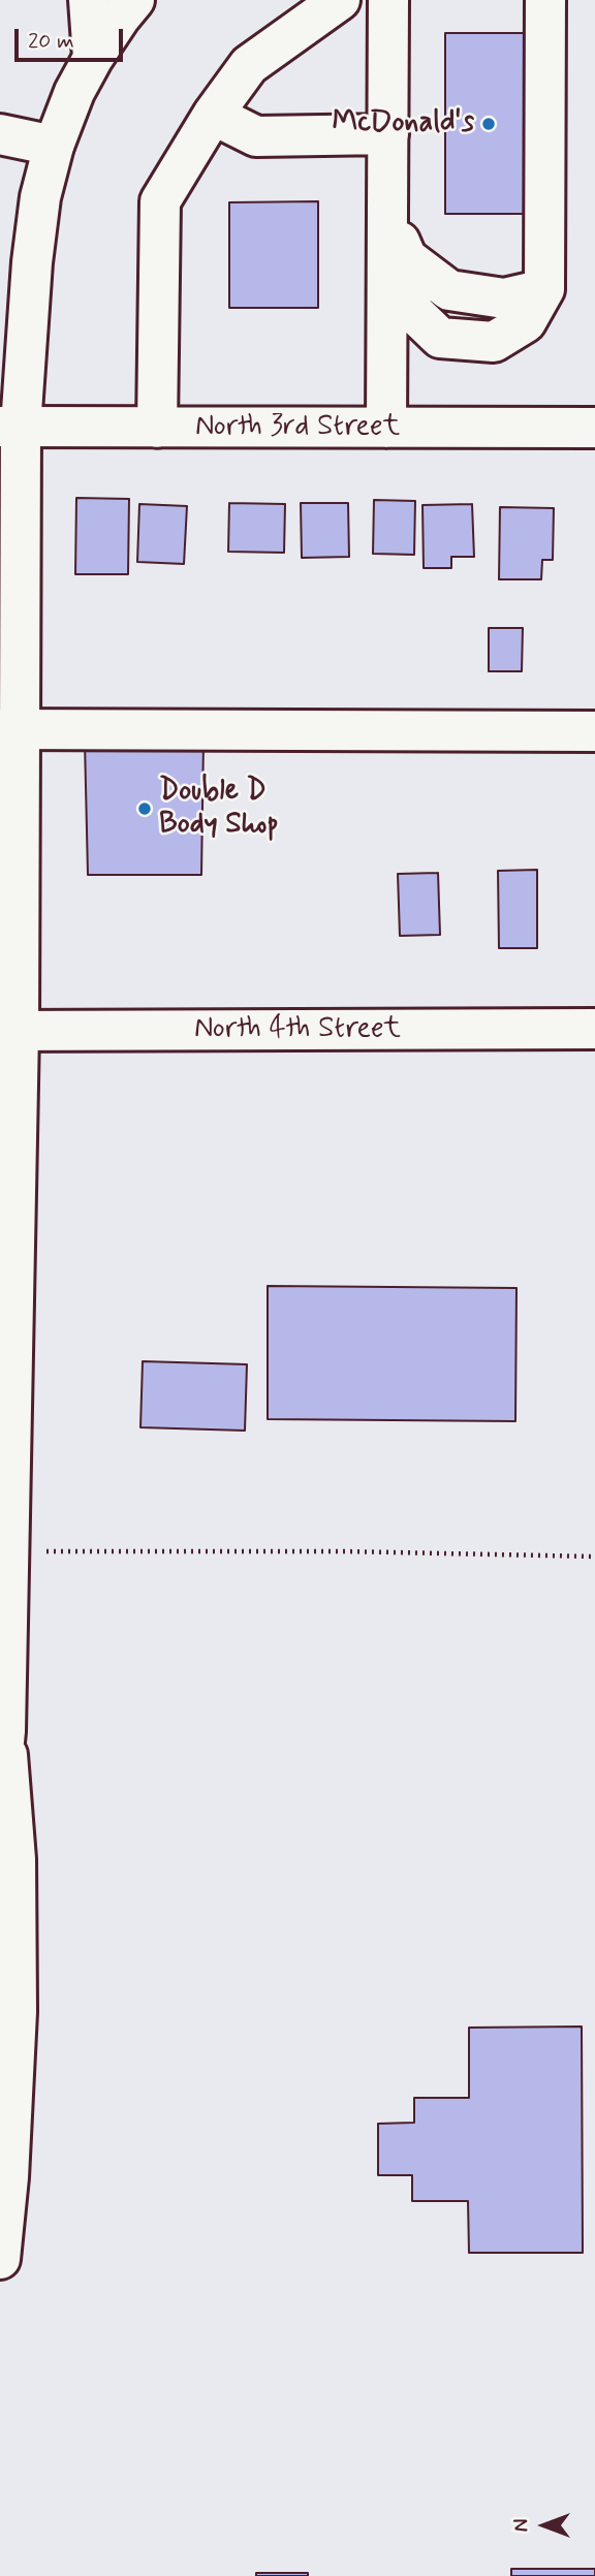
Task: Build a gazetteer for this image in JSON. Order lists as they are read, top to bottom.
{
  "streets": {
    "main road": ["North 3rd Street", "North 4th Street"]
  },
  "places": ["McDonald's", "Double D Body Shop"],
  "scale_bar": "20 m",
  "north": "left"
}
